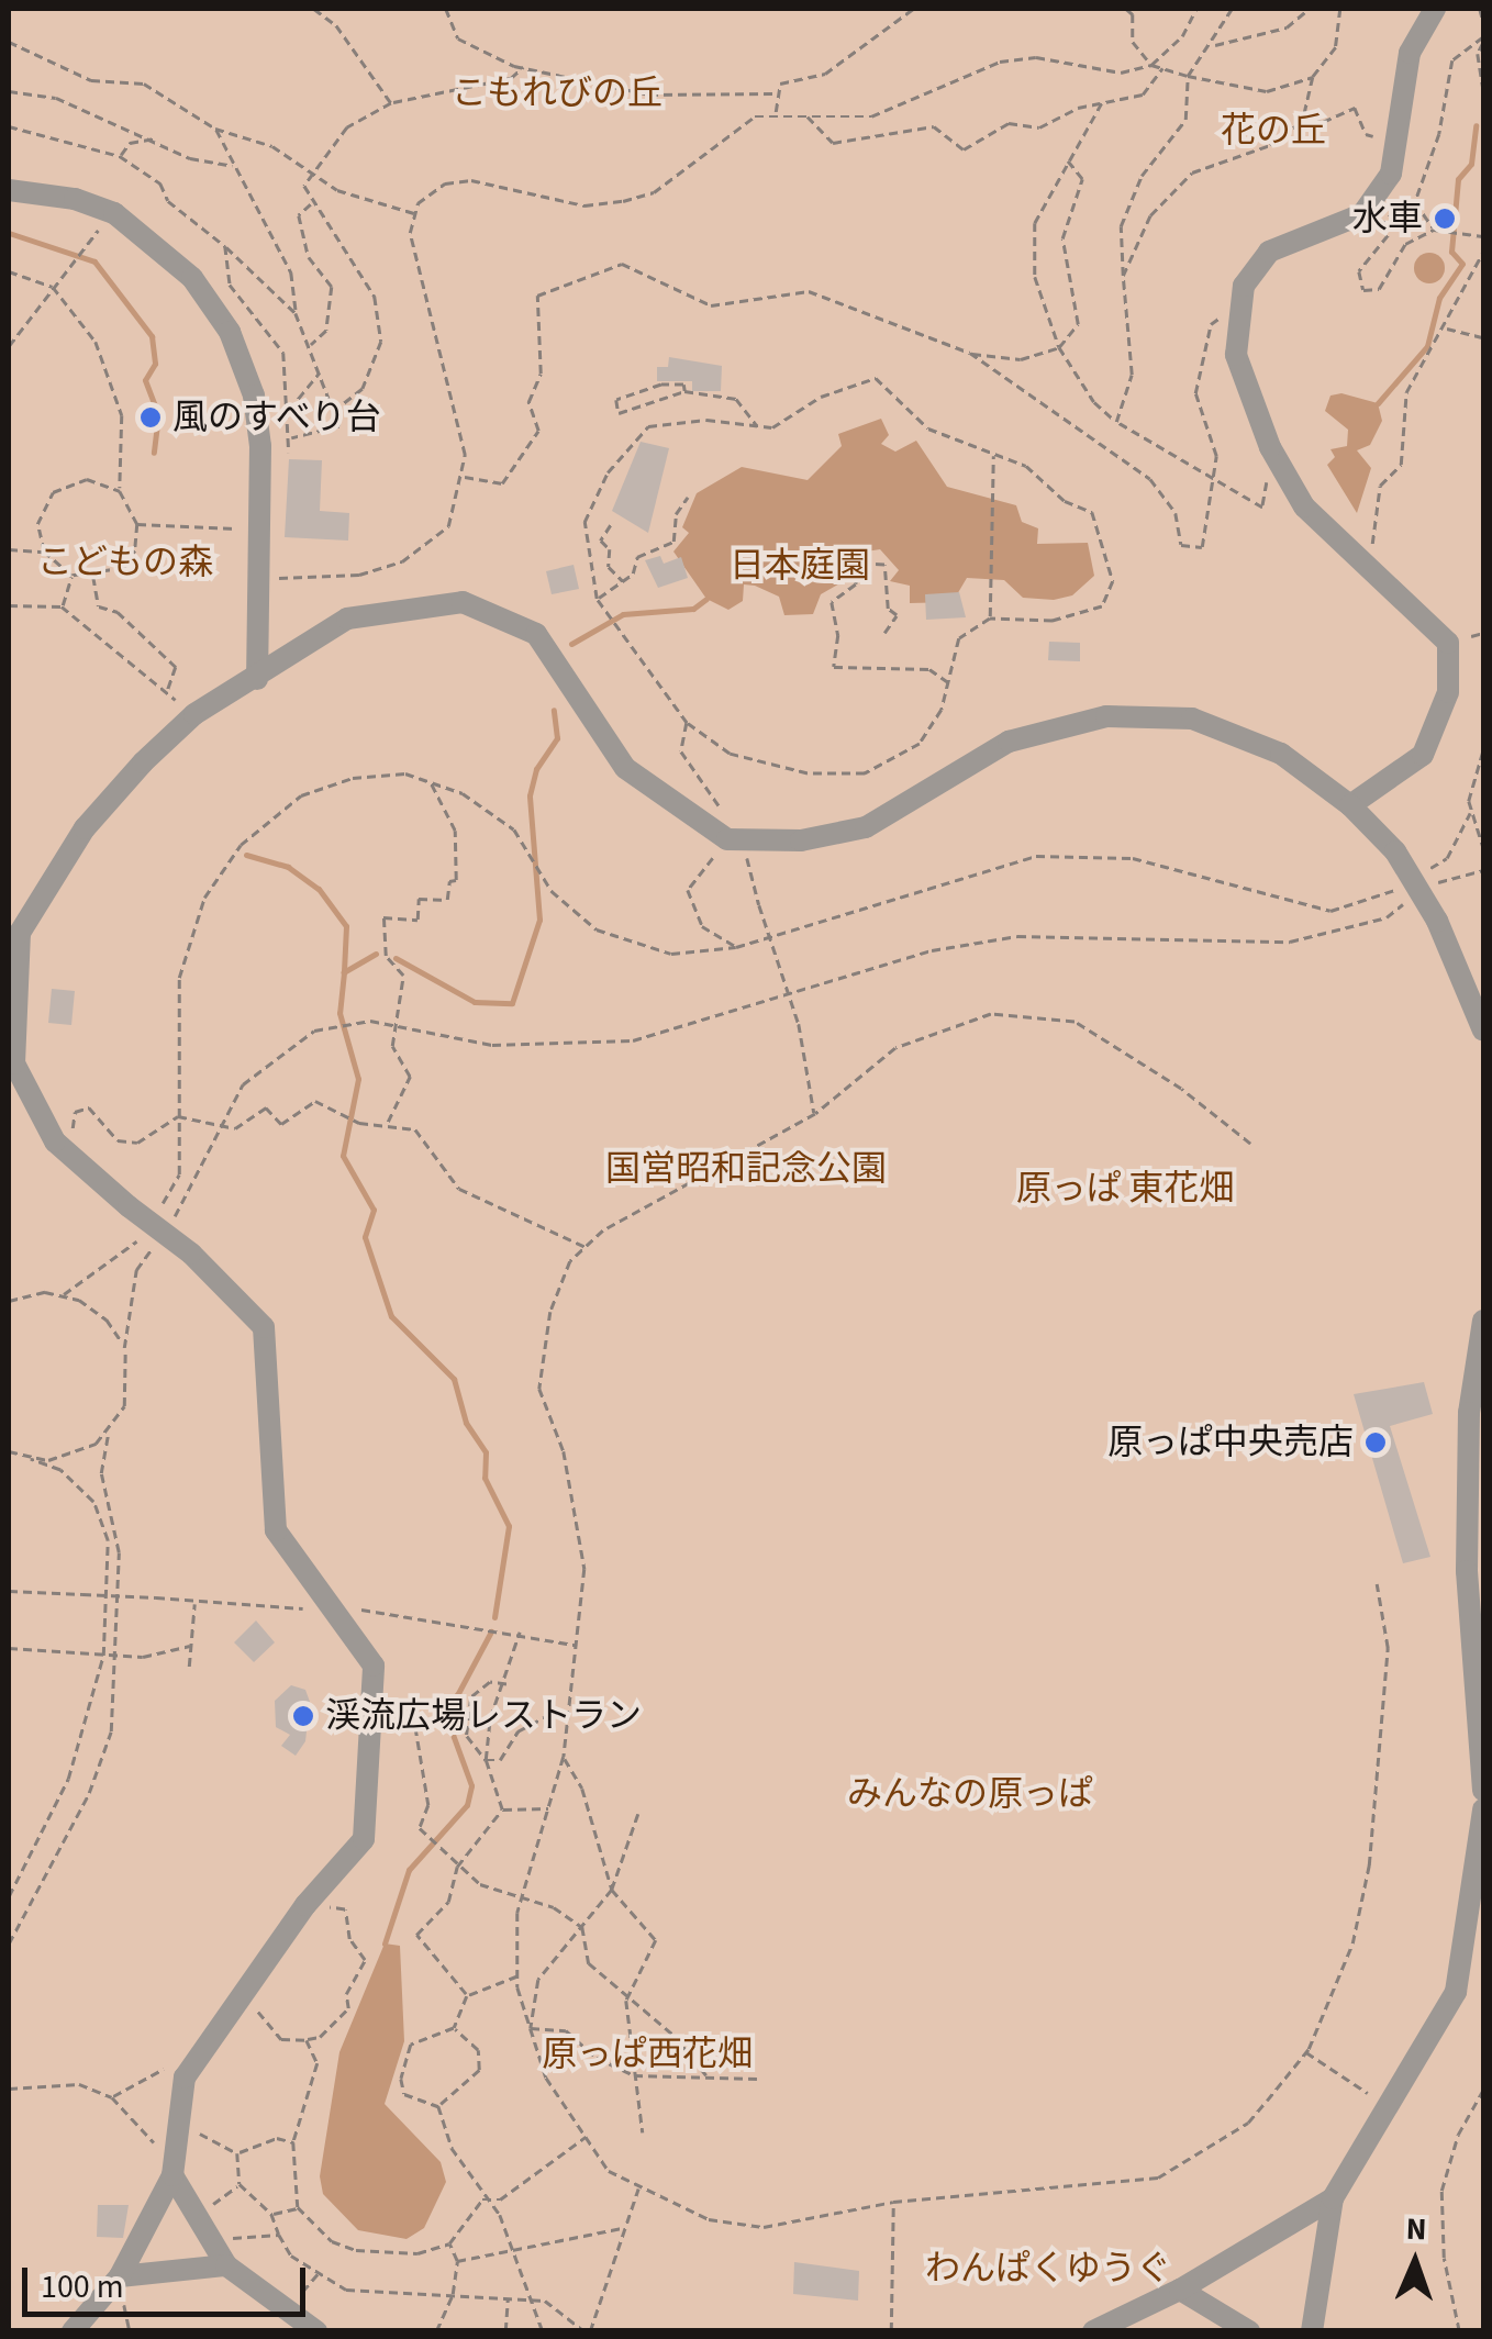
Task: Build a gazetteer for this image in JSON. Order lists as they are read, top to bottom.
{
  "parks": [
    "こもれびの丘",
    "花の丘",
    "こどもの森",
    "日本庭園",
    "国営昭和記念公園",
    "原っぱ 東花畑",
    "みんなの原っぱ",
    "原っぱ西花畑",
    "わんぱくゆうぐ"
  ],
  "places": [
    "水車",
    "風のすべり台",
    "原っぱ中央売店",
    "渓流広場レストラン"
  ],
  "scale_bar": "100 m",
  "north": "top"
}
